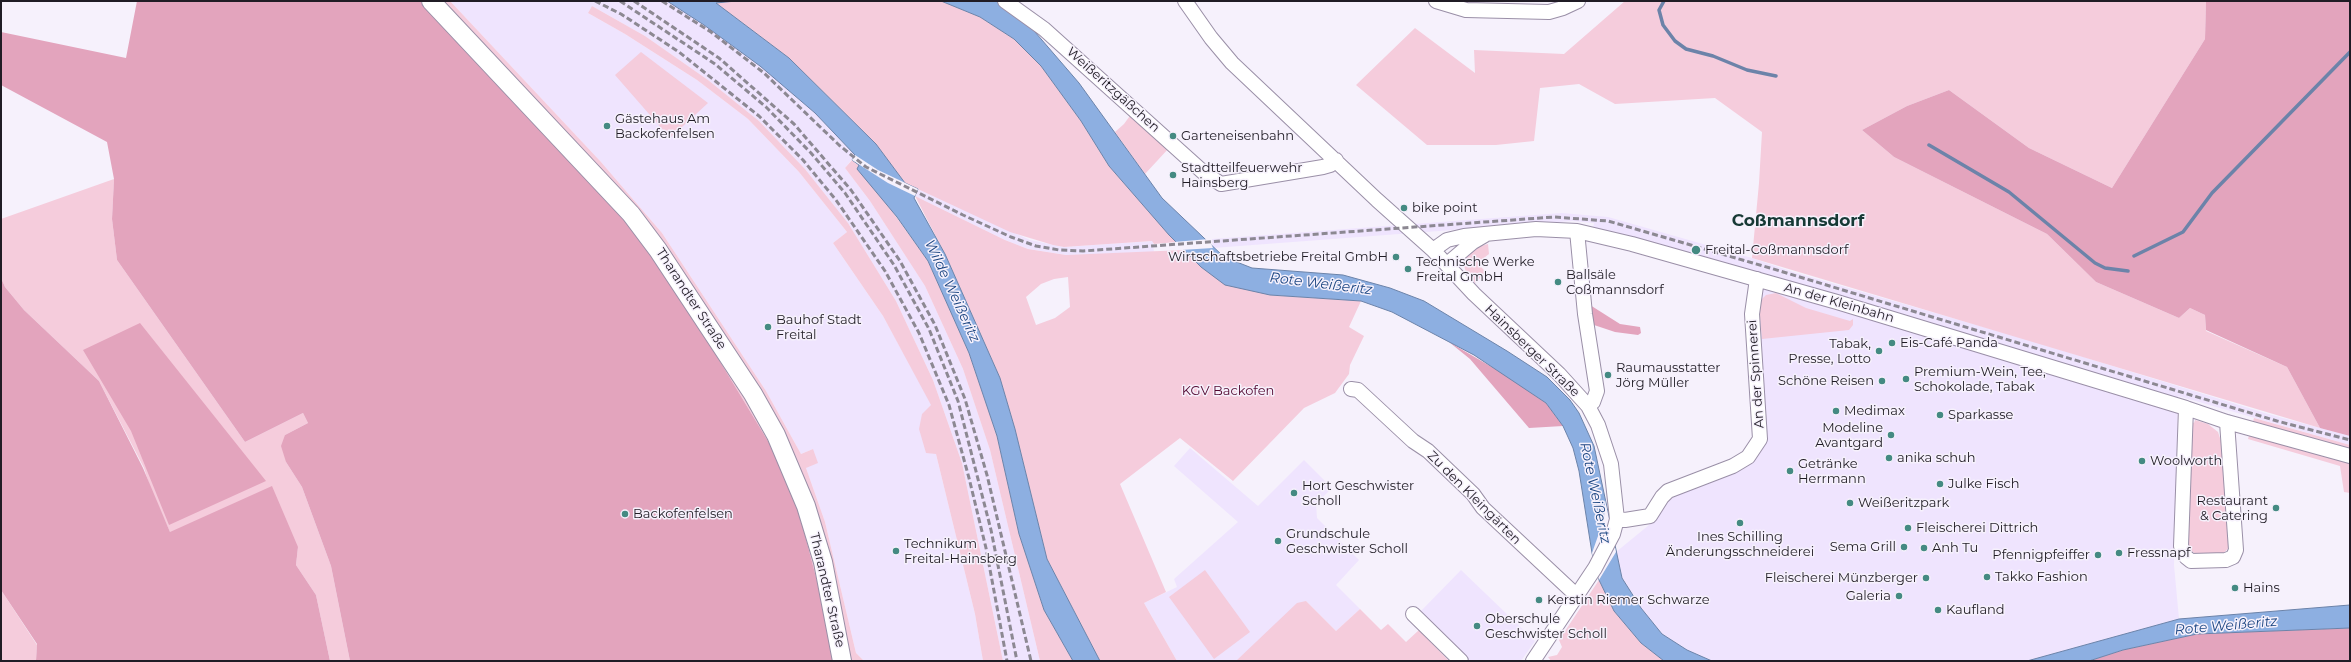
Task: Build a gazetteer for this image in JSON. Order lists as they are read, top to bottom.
{
  "streets": {
    "main road": ["Tharandter Straße"],
    "street": [
      "Weißeritzgäßchen",
      "An der Kleinbahn",
      "Hainsberger Straße",
      "An der Spinnerei",
      "Zu den Kleingärten"
    ]
  },
  "crossings": [
    ["Weißeritzgäßchen", "Hainsberger Straße"],
    ["An der Kleinbahn", "Hainsberger Straße"],
    ["An der Kleinbahn", "An der Spinnerei"],
    ["Hainsberger Straße", "An der Spinnerei"],
    ["Hainsberger Straße", "Zu den Kleingärten"]
  ],
  "districts": ["Coßmannsdorf"],
  "water": ["Rote Weißeritz", "Wilde Weißeritz"],
  "parks": ["KGV Backofen"],
  "places": [
    "Gästehaus Am Backofenfelsen",
    "Garteneisenbahn",
    "Stadtteilfeuerwehr Hainsberg",
    "bike point",
    "Freital-Coßmannsdorf",
    "Wirtschaftsbetriebe Freital GmbH",
    "Technische Werke Freital GmbH",
    "Ballsäle Coßmannsdorf",
    "Bauhof Stadt Freital",
    "Eis-Café Panda",
    "Tabak, Presse, Lotto",
    "Raumausstatter Jörg Müller",
    "Premium-Wein, Tee, Schokolade, Tabak",
    "Schöne Reisen",
    "Medimax",
    "Sparkasse",
    "Modeline Avantgard",
    "anika schuh",
    "Woolworth",
    "Getränke Herrmann",
    "Julke Fisch",
    "Hort Geschwister Scholl",
    "Weißeritzpark",
    "Restaurant & Catering",
    "Backofenfelsen",
    "Ines Schilling Änderungsschneiderei",
    "Fleischerei Dittrich",
    "Grundschule Geschwister Scholl",
    "Sema Grill",
    "Anh Tu",
    "Technikum Freital-Hainsberg",
    "Fressnapf",
    "Pfennigpfeiffer",
    "Takko Fashion",
    "Fleischerei Münzberger",
    "Hains",
    "Galeria",
    "Kerstin Riemer Schwarze",
    "Kaufland",
    "Oberschule Geschwister Scholl"
  ]
}
